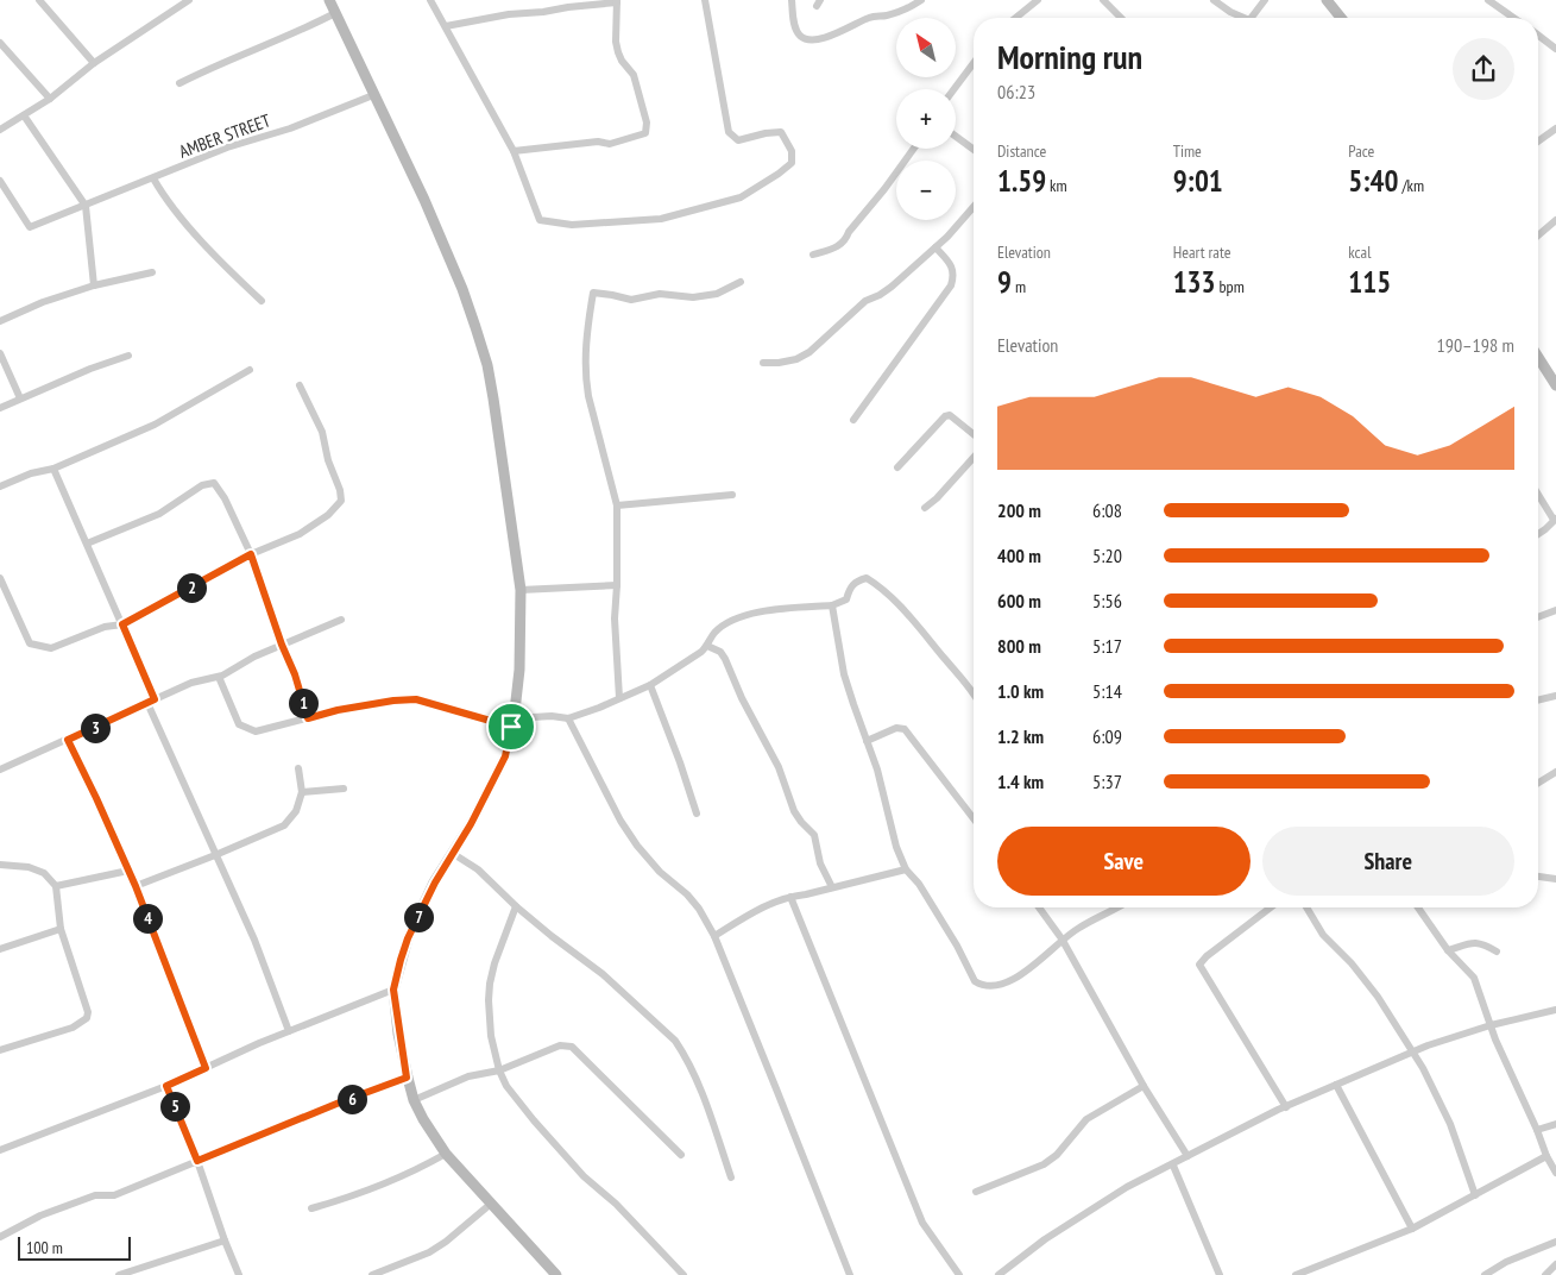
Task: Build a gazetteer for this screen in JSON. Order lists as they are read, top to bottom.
{
  "streets": {
    "street": ["AMBER STREET"]
  },
  "scale_bar": "100 m",
  "north": "top left",
  "page": {
    "map_buttons": ["+", "−"],
    "heading": ["Morning run", "06:23"],
    "stats": [
      ["Distance", "1.59 km"],
      ["Time", "9:01"],
      ["Pace", "5:40 /km"],
      ["Elevation", "9 m"],
      ["Heart rate", "133 bpm"],
      ["kcal", "115"]
    ],
    "chart": ["Elevation", "190–198 m"],
    "list": [
      {
        "name": "200 m",
        "note": "6:08"
      },
      {
        "name": "400 m",
        "note": "5:20"
      },
      {
        "name": "600 m",
        "note": "5:56"
      },
      {
        "name": "800 m",
        "note": "5:17"
      },
      {
        "name": "1.0 km",
        "note": "5:14"
      },
      {
        "name": "1.2 km",
        "note": "6:09"
      },
      {
        "name": "1.4 km",
        "note": "5:37"
      }
    ],
    "pins": [
      "2",
      "1",
      "3",
      "7",
      "4",
      "6",
      "5"
    ],
    "buttons": ["Save", "Share"],
    "scale": "100 m"
  }
}
